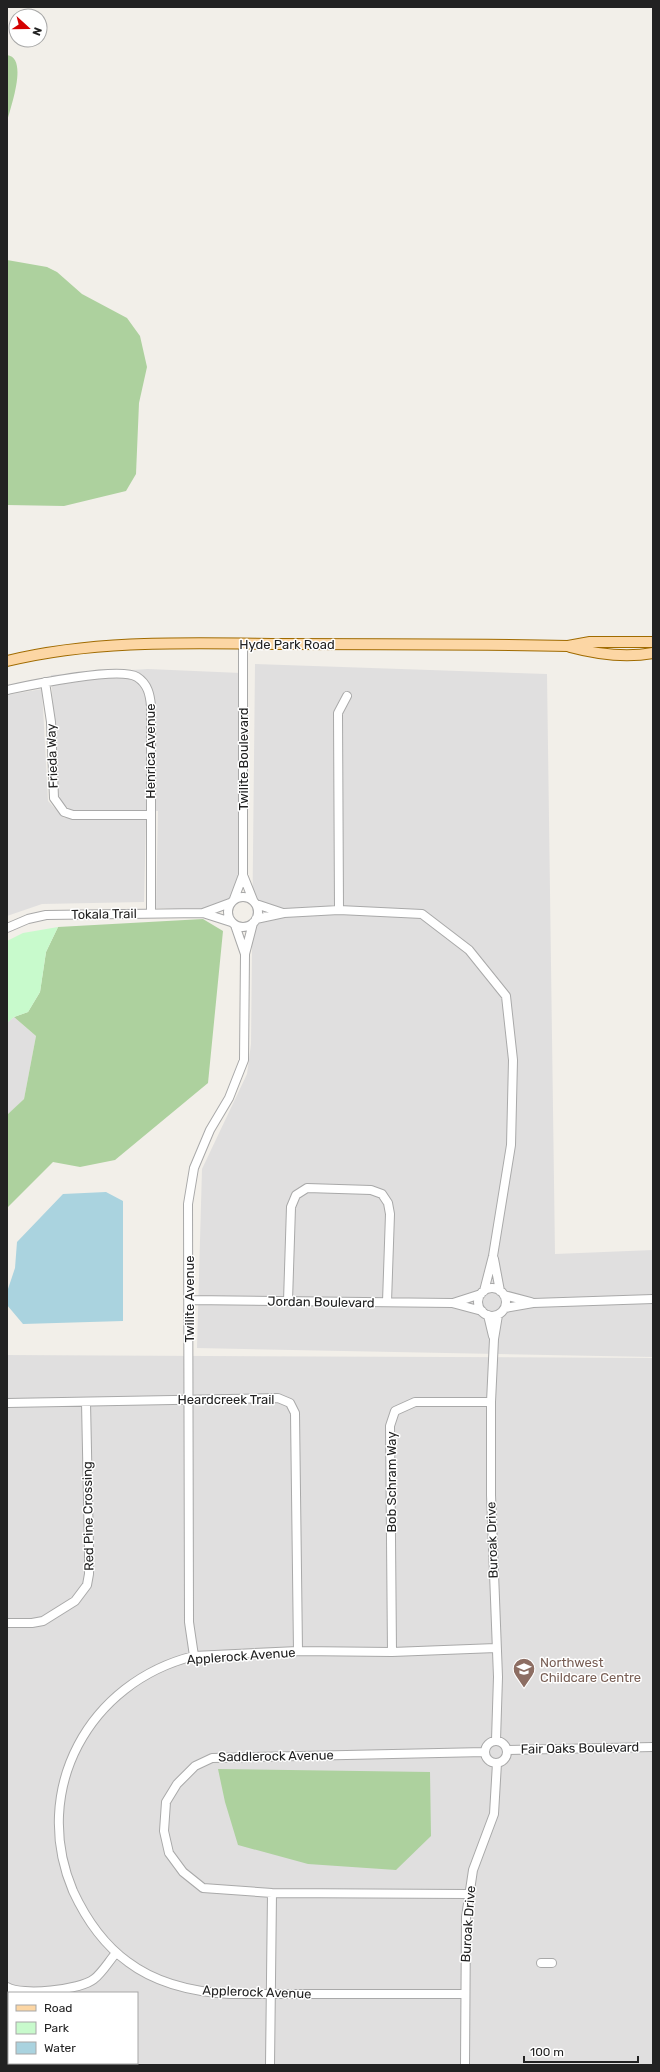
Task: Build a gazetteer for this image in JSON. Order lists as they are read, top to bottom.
{
  "streets": {
    "main road": ["Hyde Park Road"],
    "street": [
      "Henrica Avenue",
      "Frieda Way",
      "Twilite Boulevard",
      "Tokala Trail",
      "Twilite Avenue",
      "Jordan Boulevard",
      "Heardcreek Trail",
      "Bob Schram Way",
      "Red Pine Crossing",
      "Buroak Drive",
      "Applerock Avenue",
      "Fair Oaks Boulevard",
      "Saddlerock Avenue"
    ]
  },
  "crossings": [
    ["Hyde Park Road", "Twilite Boulevard"],
    ["Henrica Avenue", "Frieda Way"],
    ["Henrica Avenue", "Tokala Trail"],
    ["Twilite Boulevard", "Tokala Trail"],
    ["Twilite Boulevard", "Twilite Avenue"],
    ["Tokala Trail", "Twilite Avenue"],
    ["Twilite Avenue", "Jordan Boulevard"],
    ["Twilite Avenue", "Heardcreek Trail"],
    ["Twilite Avenue", "Applerock Avenue"],
    ["Jordan Boulevard", "Buroak Drive"],
    ["Heardcreek Trail", "Red Pine Crossing"],
    ["Heardcreek Trail", "Applerock Avenue"],
    ["Bob Schram Way", "Buroak Drive"],
    ["Bob Schram Way", "Applerock Avenue"],
    ["Buroak Drive", "Applerock Avenue"],
    ["Buroak Drive", "Fair Oaks Boulevard"],
    ["Buroak Drive", "Saddlerock Avenue"],
    ["Fair Oaks Boulevard", "Saddlerock Avenue"]
  ],
  "places": {
    "school or university": ["Northwest Childcare Centre"]
  },
  "legend": ["Road", "Park", "Water"],
  "scale_bar": "100 m",
  "north": "right"
}
